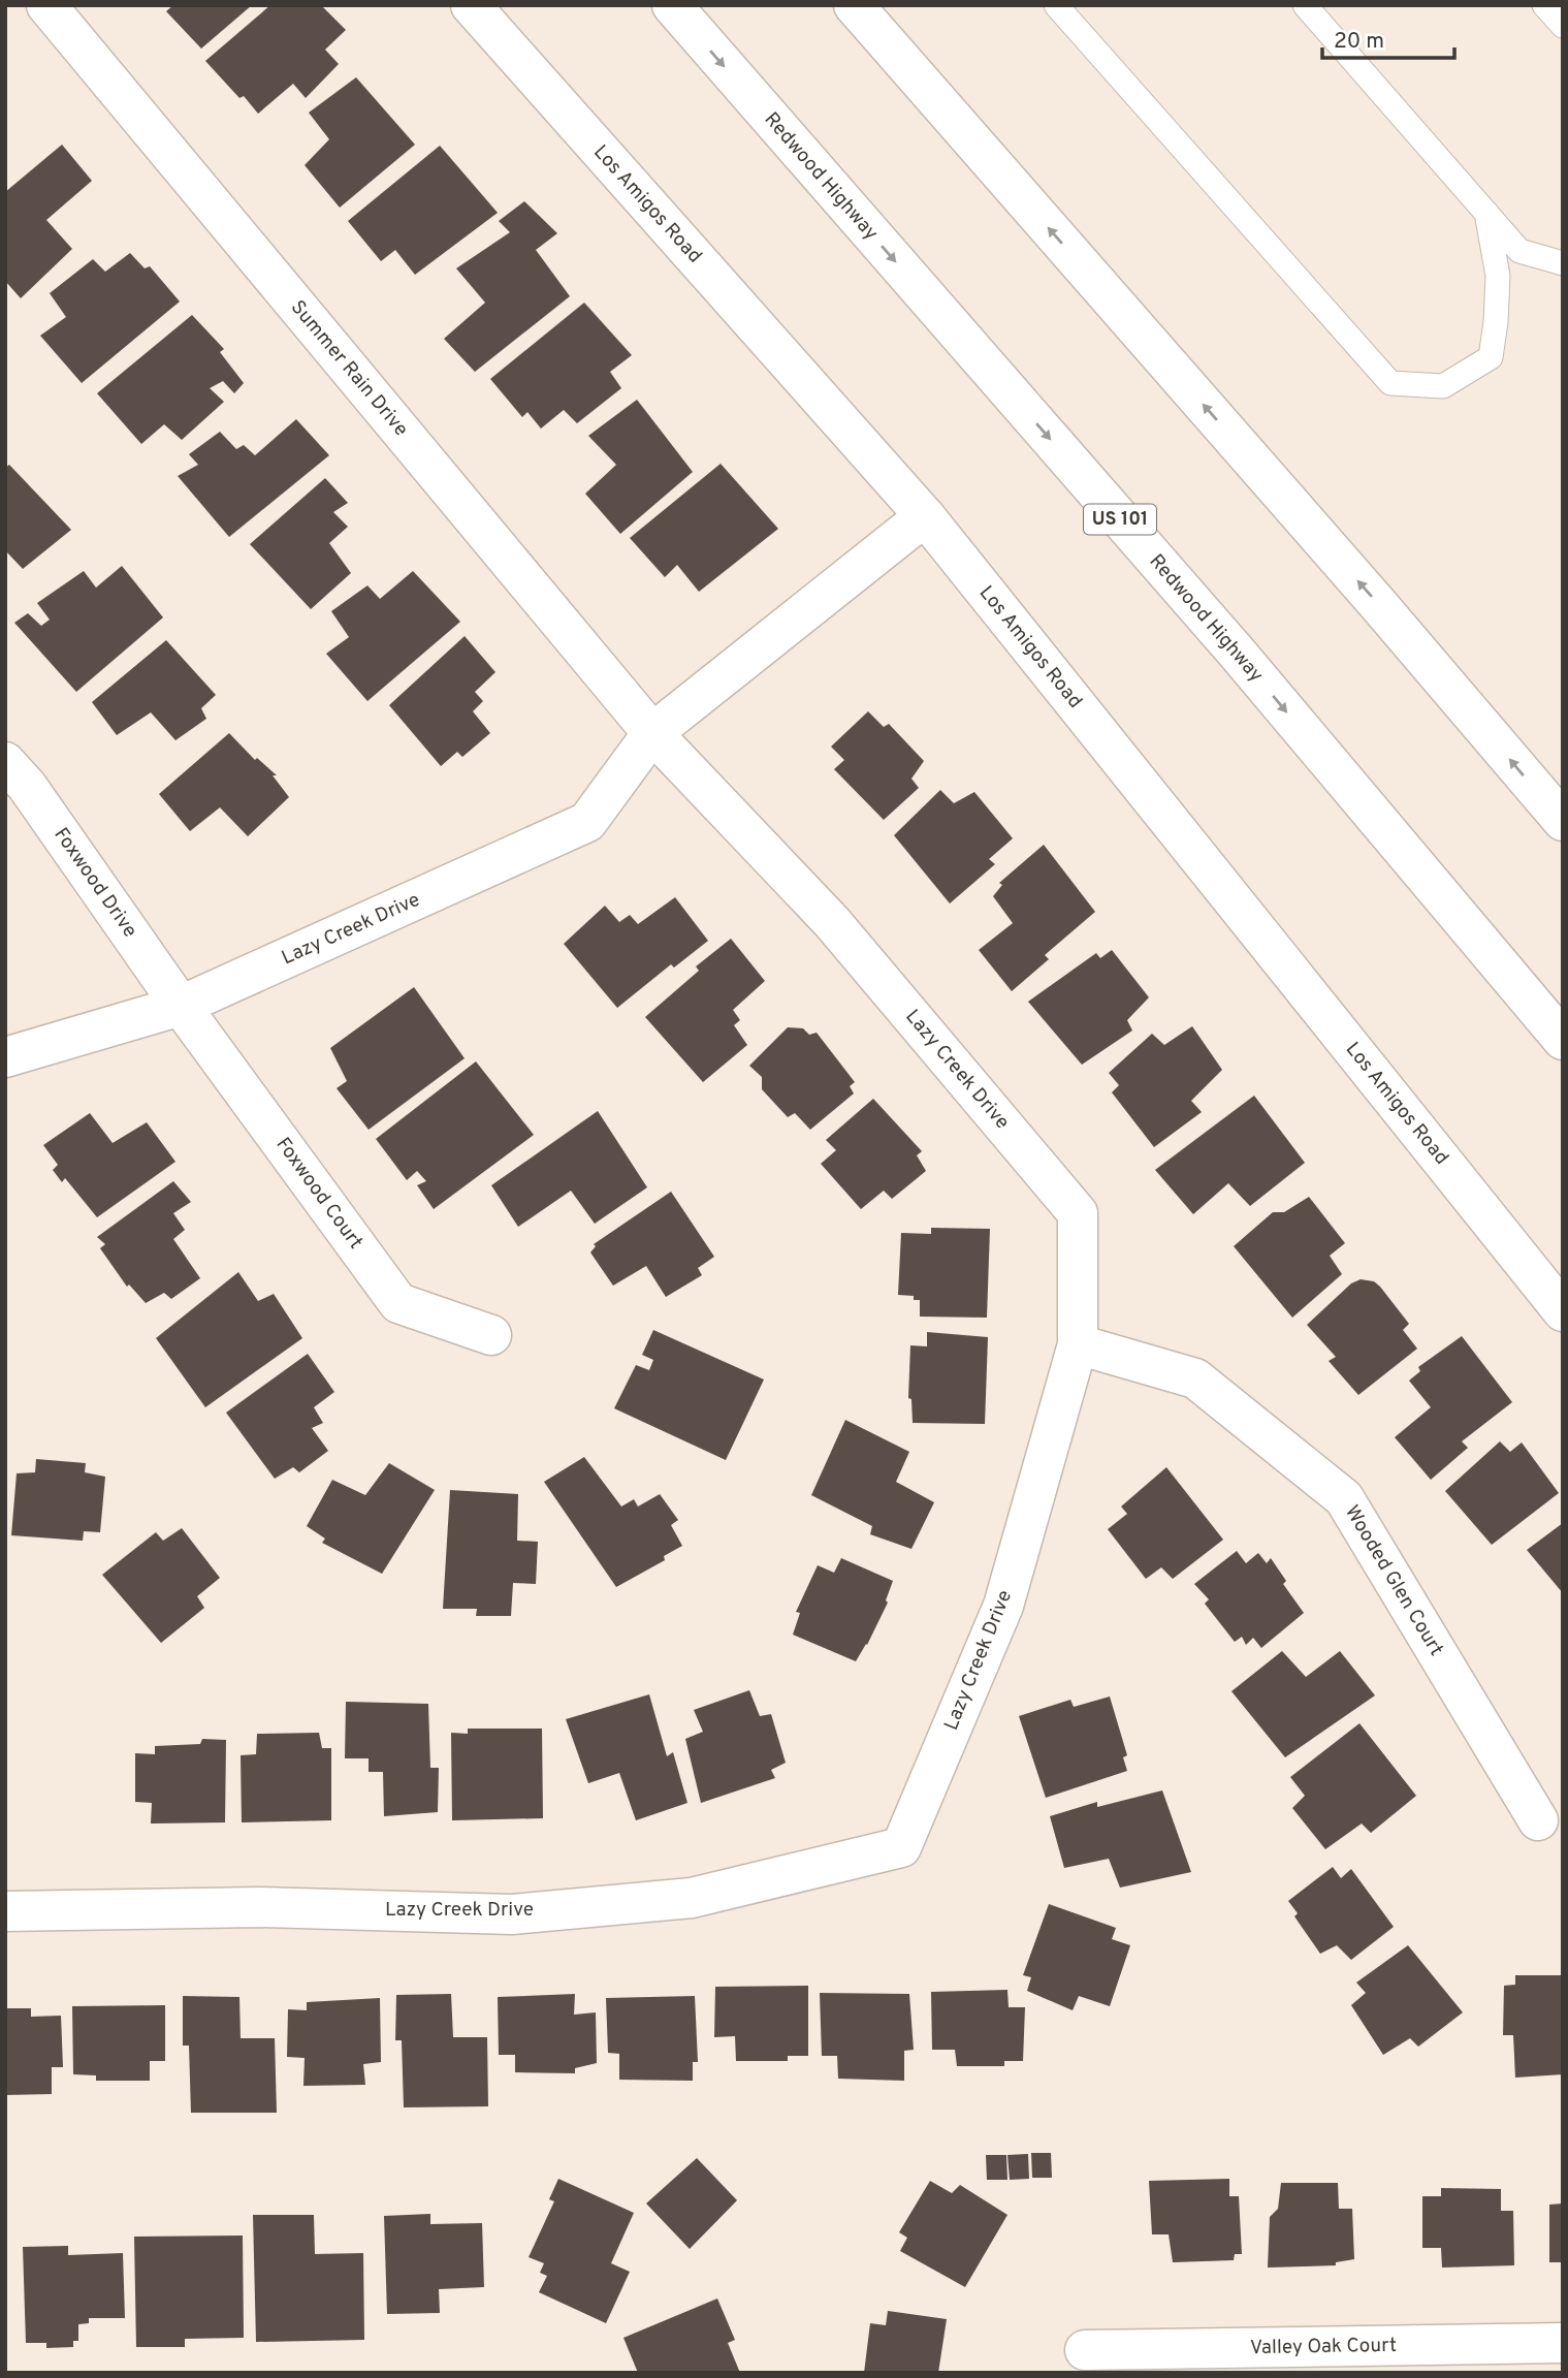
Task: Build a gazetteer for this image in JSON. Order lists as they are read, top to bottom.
{
  "streets": {
    "main road": [
      "Redwood Highway",
      "Los Amigos Road",
      "Summer Rain Drive",
      "US 101",
      "Foxwood Drive",
      "Lazy Creek Drive",
      "Foxwood Court",
      "Wooded Glen Court",
      "Valley Oak Court"
    ]
  },
  "crossings": [
    ["Los Amigos Road", "Lazy Creek Drive"],
    ["Summer Rain Drive", "Lazy Creek Drive"],
    ["Foxwood Drive", "Lazy Creek Drive"],
    ["Foxwood Drive", "Foxwood Court"],
    ["Lazy Creek Drive", "Foxwood Court"],
    ["Lazy Creek Drive", "Wooded Glen Court"]
  ],
  "scale_bar": "20 m"
}
